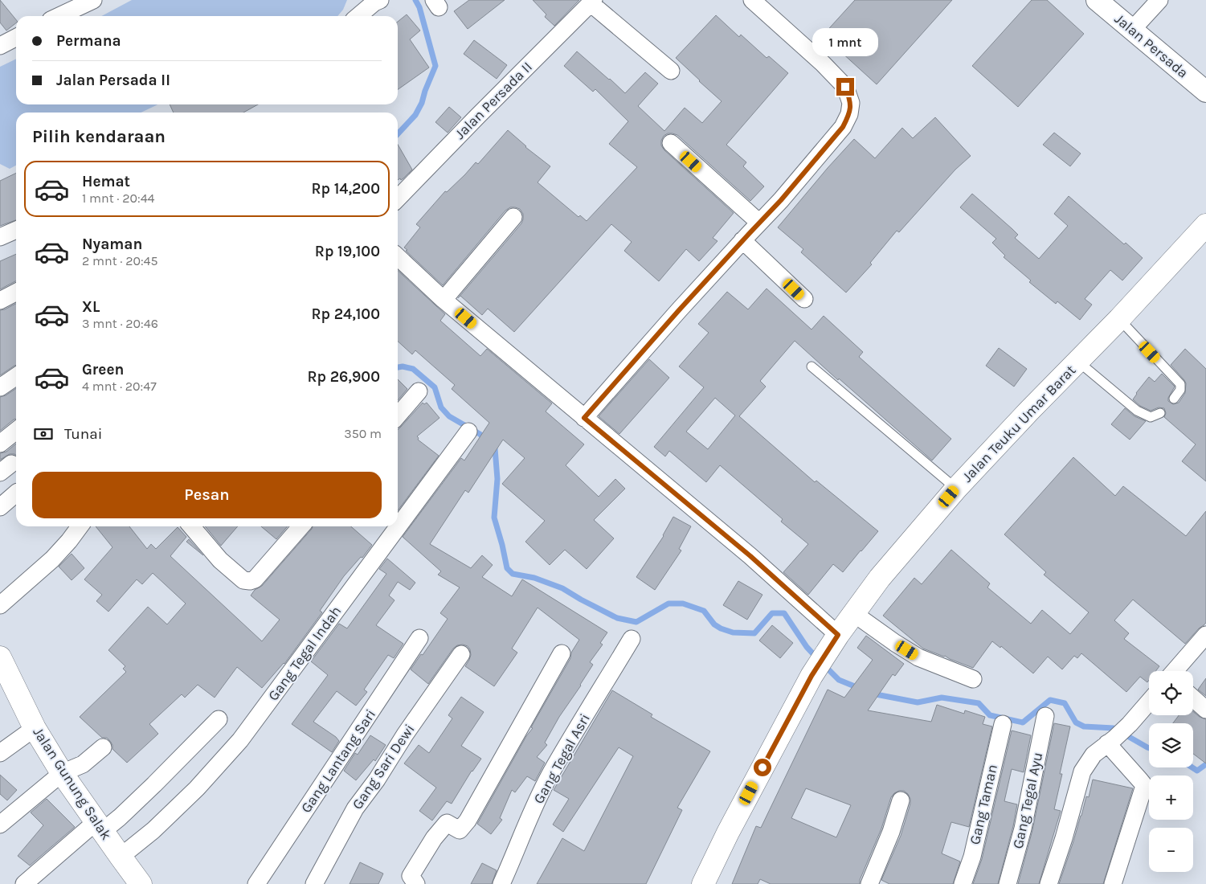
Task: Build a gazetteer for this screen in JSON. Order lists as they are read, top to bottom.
{
  "streets": {
    "main road": ["Jalan Teuku Umar Barat", "Jalan Gunung Salak"],
    "street": [
      "Jalan Persada",
      "Jalan Persada II",
      "Gang Tegal Indah",
      "Gang Tegal Asri",
      "Gang Lantang Sari",
      "Gang Sari Dewi",
      "Gang Tegal Ayu",
      "Gang Taman"
    ]
  },
  "crossings": [
    ["Gang Tegal Indah", "Jalan Gunung Salak"]
  ],
  "page": {
    "banner": ["Permana", "Jalan Persada II"],
    "bubble": "1 mnt",
    "heading": "Pilih kendaraan",
    "list": [
      {
        "name": "Hemat",
        "note": "1 mnt · 20:44",
        "value": "Rp 14,200"
      },
      {
        "name": "Nyaman",
        "note": "2 mnt · 20:45",
        "value": "Rp 19,100"
      },
      {
        "name": "XL",
        "note": "3 mnt · 20:46",
        "value": "Rp 24,100"
      },
      {
        "name": "Green",
        "note": "4 mnt · 20:47",
        "value": "Rp 26,900"
      }
    ],
    "pay": ["Tunai", "350 m"],
    "buttons": "Pesan",
    "map_buttons": ["+", "−"]
  }
}
